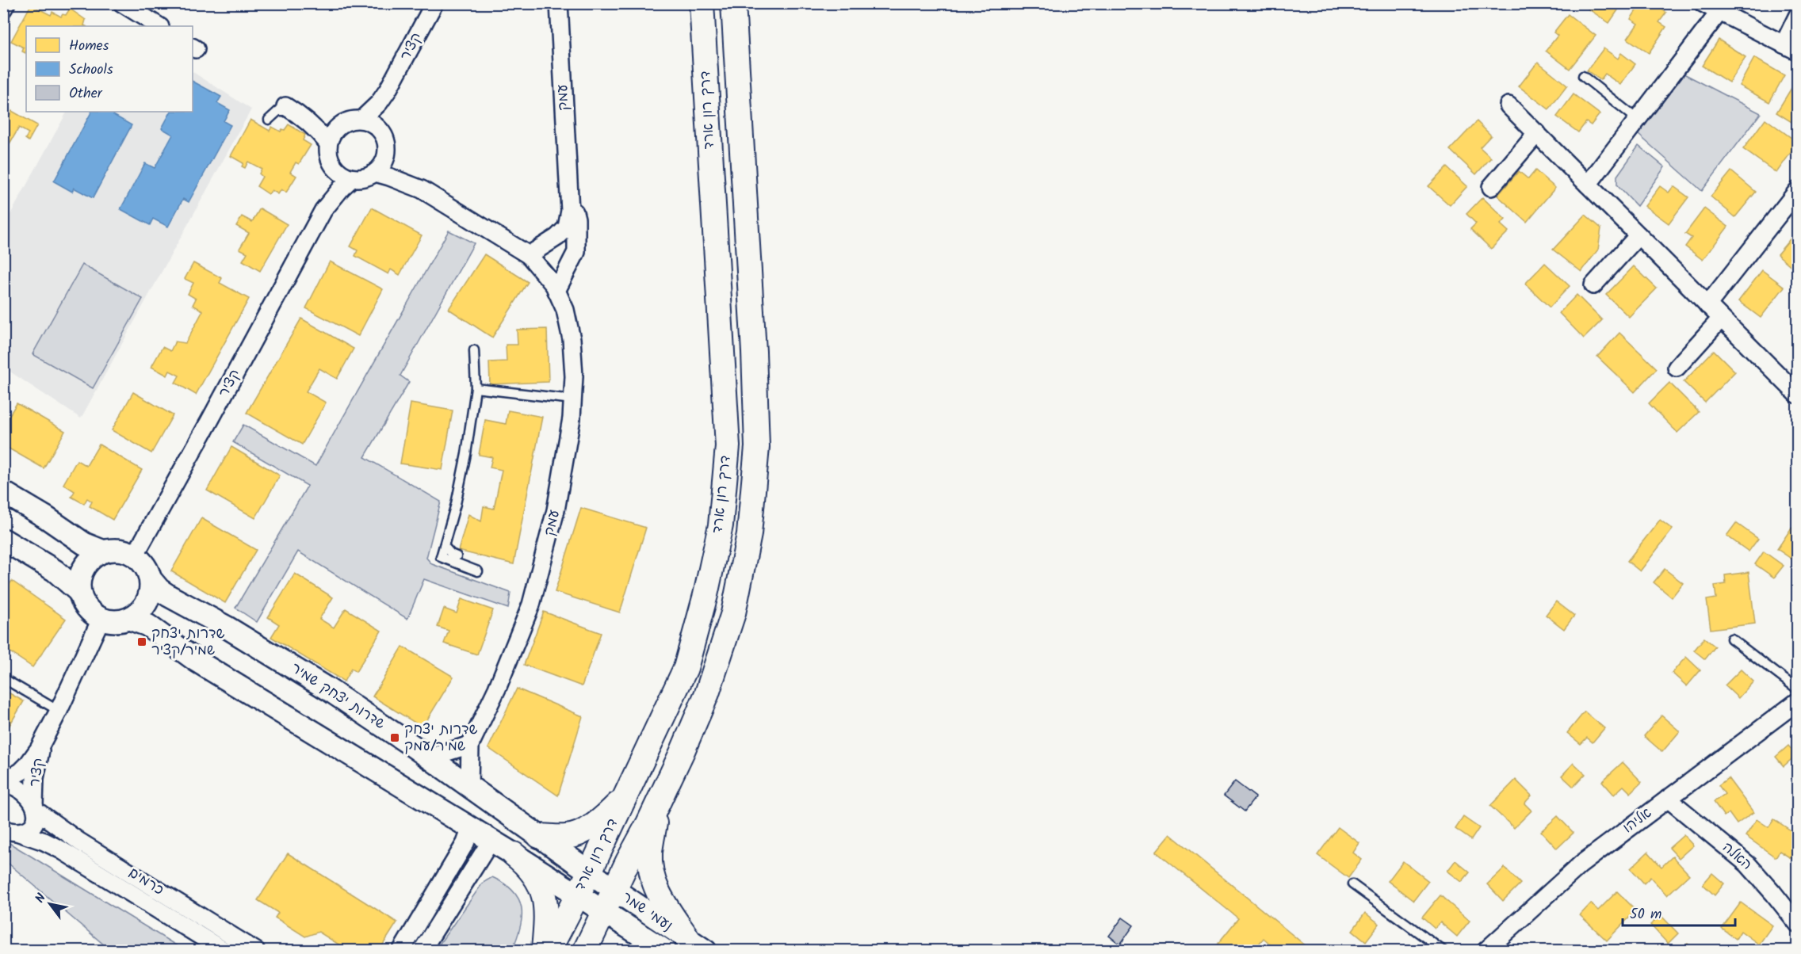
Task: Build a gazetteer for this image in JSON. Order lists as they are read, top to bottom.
{
  "streets": {
    "main road": ["דרך רון ארד"],
    "street": [
      "קציר",
      "עמק",
      "שדרות יצחק שמיר",
      "אליהו",
      "האלה",
      "כרמים",
      "נעמי שמר"
    ]
  },
  "crossings": [
    ["קציר", "עמק"],
    ["קציר", "שדרות יצחק שמיר"],
    ["קציר", "כרמים"],
    ["עמק", "שדרות יצחק שמיר"],
    ["דרך רון ארד", "שדרות יצחק שמיר"],
    ["דרך רון ארד", "נעמי שמר"],
    ["שדרות יצחק שמיר", "נעמי שמר"],
    ["אליהו", "האלה"]
  ],
  "places": {
    "transit": ["שדרות יצחק שמיר/קציר", "שדרות יצחק שמיר/עמק"]
  },
  "legend": ["Homes", "Schools", "Other"],
  "scale_bar": "50 m",
  "north": "top left"
}
